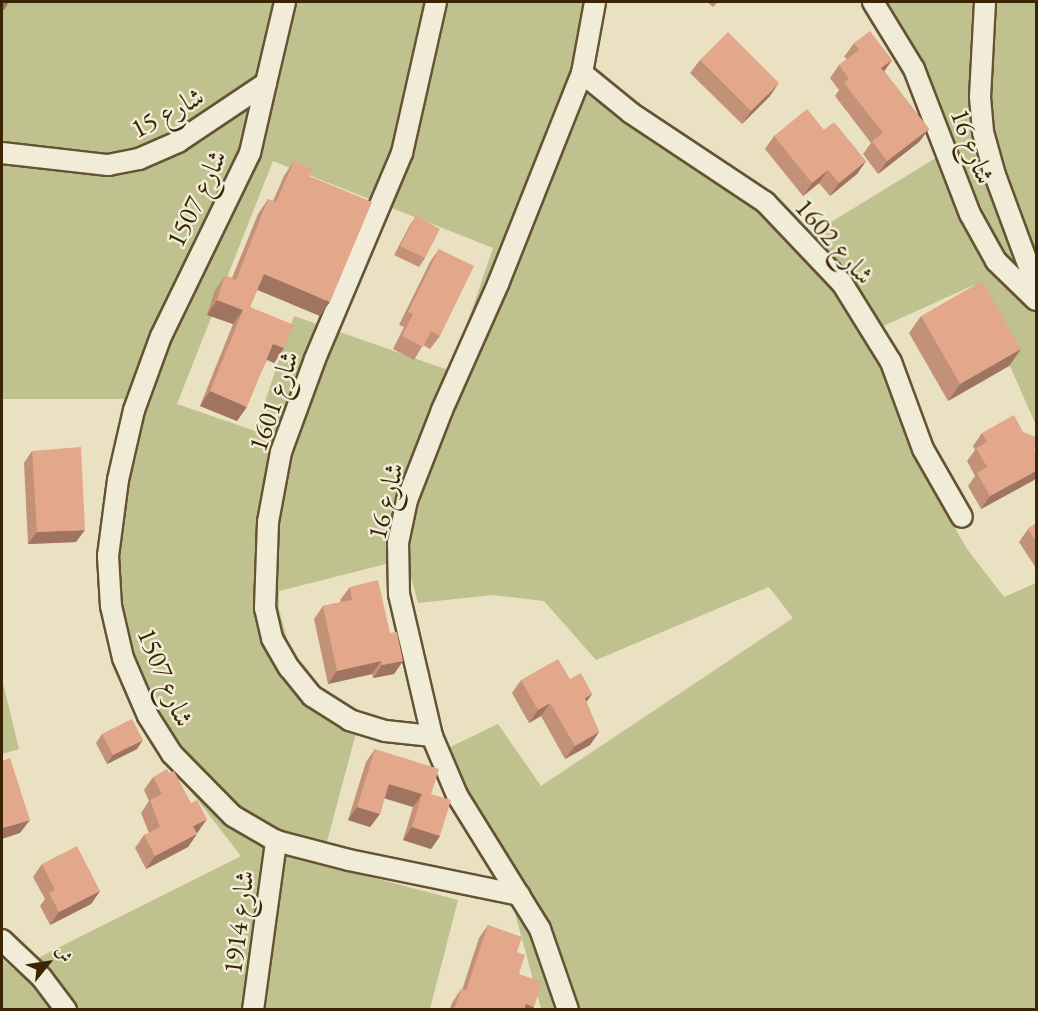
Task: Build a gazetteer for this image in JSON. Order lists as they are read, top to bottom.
{
  "streets": {
    "street": [
      "شارع 15",
      "شارع 16",
      "شارع 1507",
      "شارع 1602",
      "شارع 1601",
      "شارع 1914"
    ]
  },
  "crossings": [
    ["شارع 15", "شارع 1507"],
    ["شارع 16", "شارع 1507"],
    ["شارع 16", "شارع 1602"],
    ["شارع 16", "شارع 1601"],
    ["شارع 1507", "شارع 1914"]
  ],
  "north": "top right"
}
